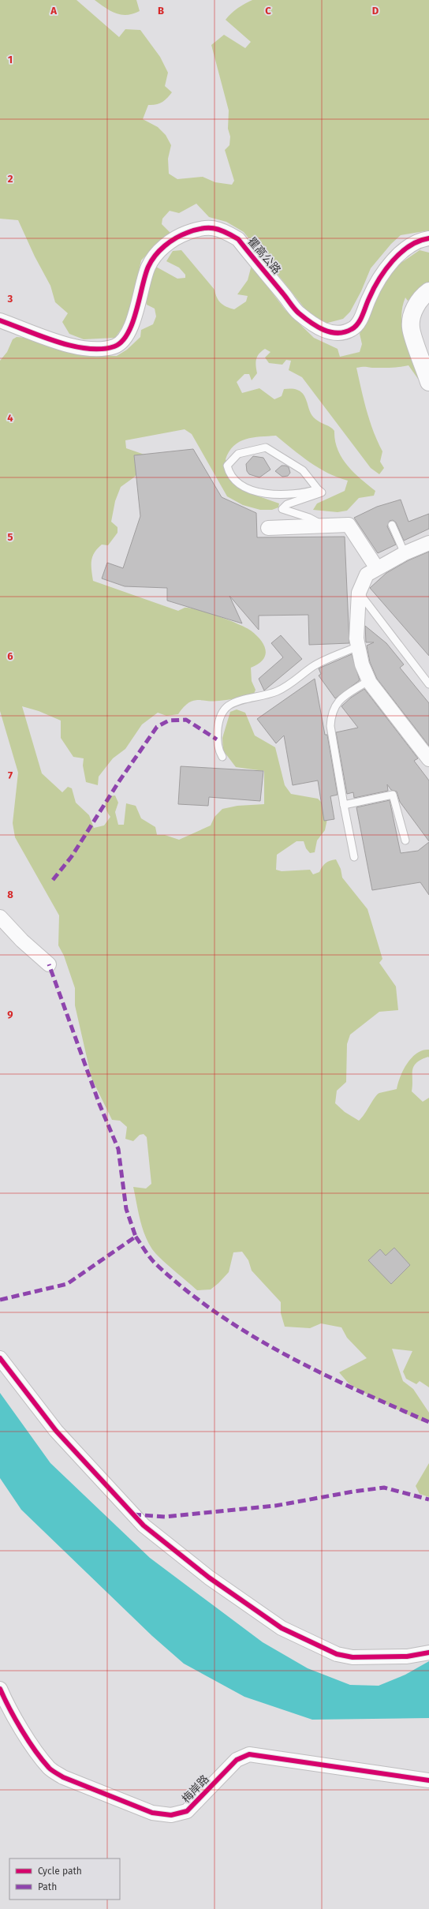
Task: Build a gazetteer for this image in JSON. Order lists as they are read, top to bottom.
{
  "streets": {
    "street": ["瞿高公路", "梅岸路"]
  },
  "legend": ["Cycle path", "Path"],
  "grid": {
    "columns": [
      "A",
      "B",
      "C",
      "D"
    ],
    "rows": [
      "1",
      "2",
      "3",
      "4",
      "5",
      "6",
      "7",
      "8",
      "9"
    ]
  }
}
